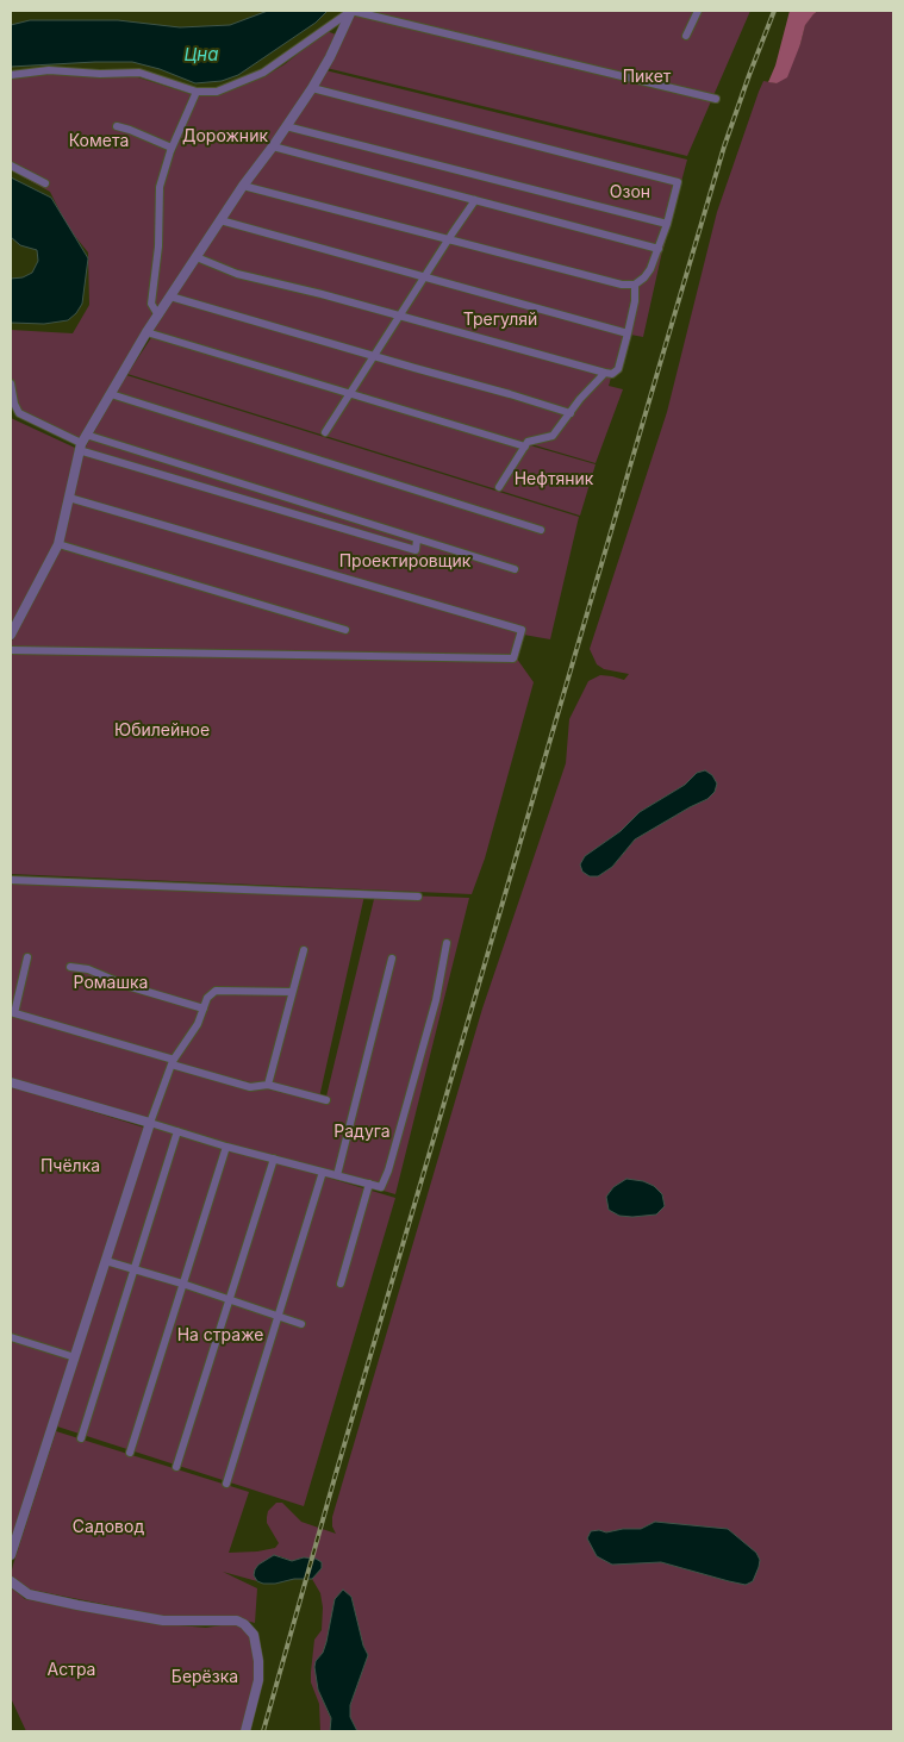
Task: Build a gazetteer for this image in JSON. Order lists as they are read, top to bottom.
{
  "water": ["Цна"],
  "parks": [
    "Пикет",
    "Дорожник",
    "Комета",
    "Озон",
    "Трегуляй",
    "Нефтяник",
    "Проектировщик",
    "Юбилейное",
    "Ромашка",
    "Радуга",
    "Пчёлка",
    "На страже",
    "Садовод",
    "Астра",
    "Берёзка"
  ]
}
